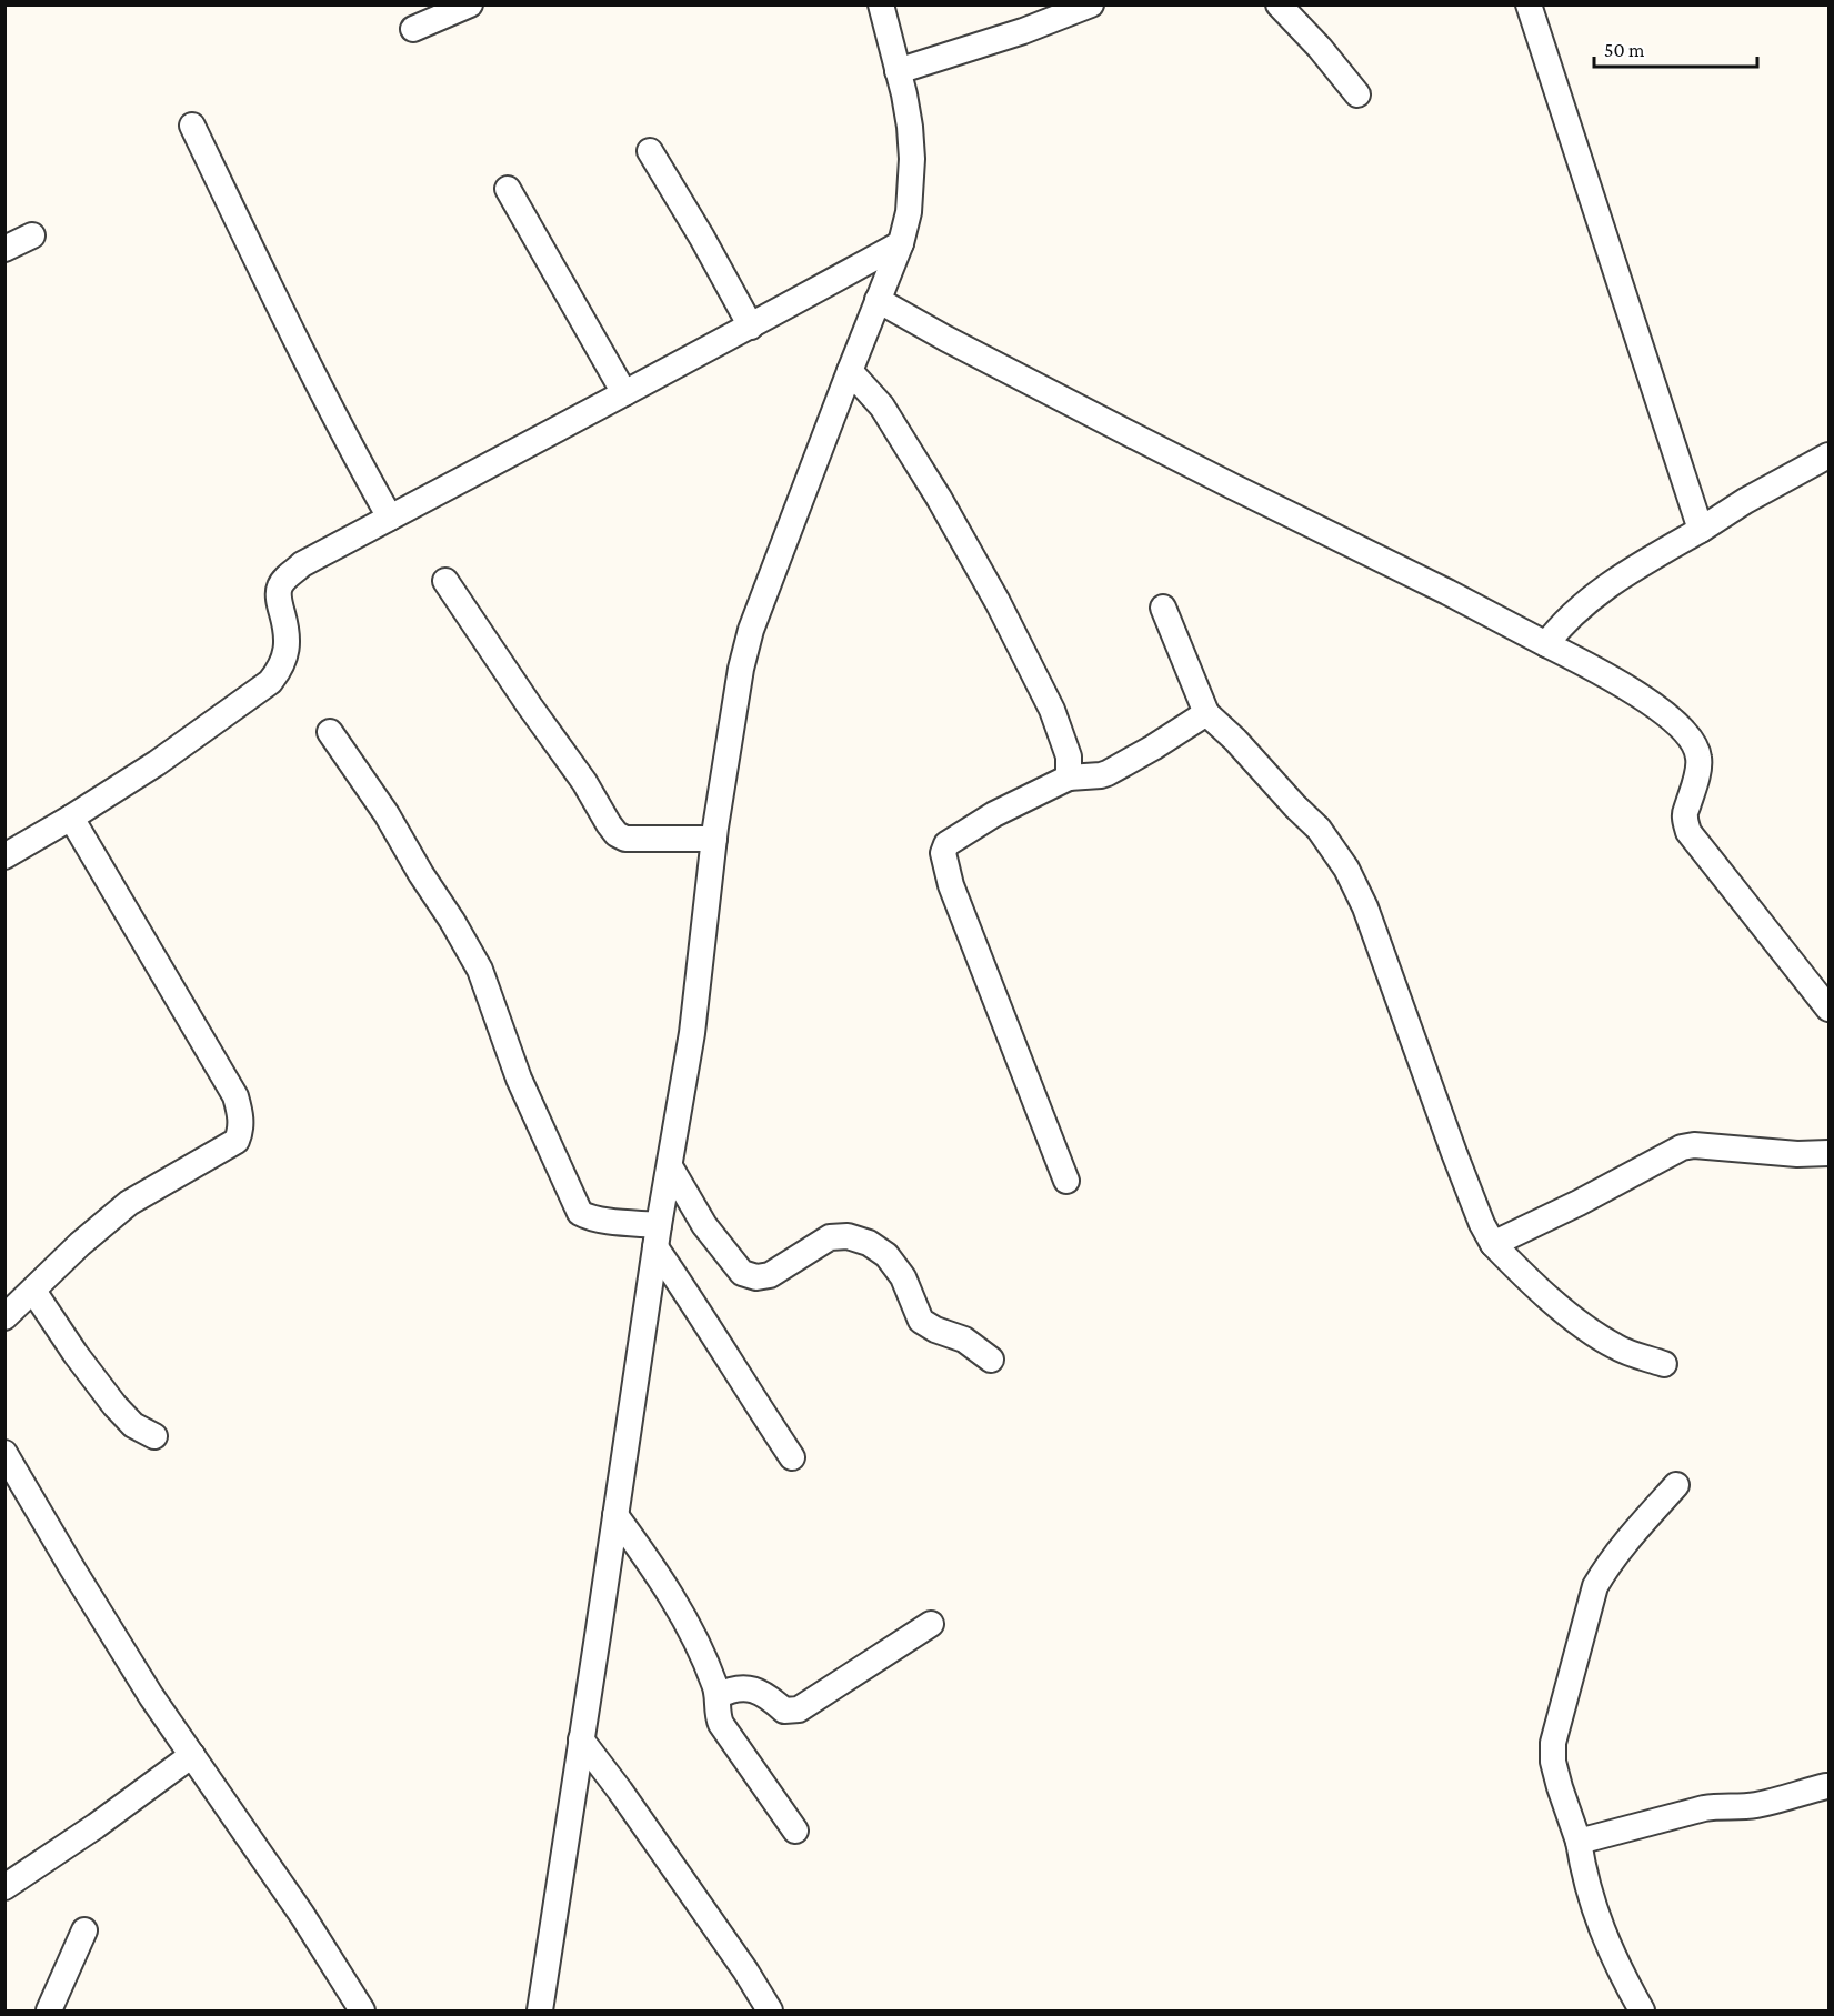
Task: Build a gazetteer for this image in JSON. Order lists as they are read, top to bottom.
{
  "scale_bar": "50 m"
}
